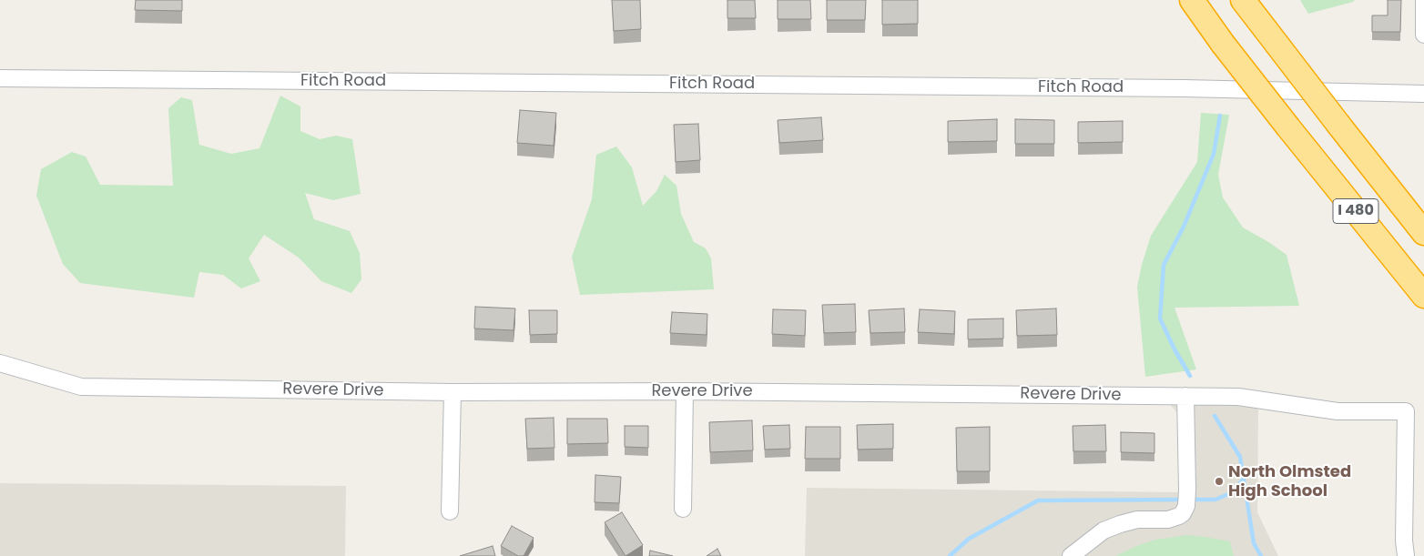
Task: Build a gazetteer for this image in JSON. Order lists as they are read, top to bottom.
{
  "streets": {
    "highway": ["I 480"],
    "street": ["Fitch Road", "Revere Drive"]
  },
  "places": ["North Olmsted High School"]
}
